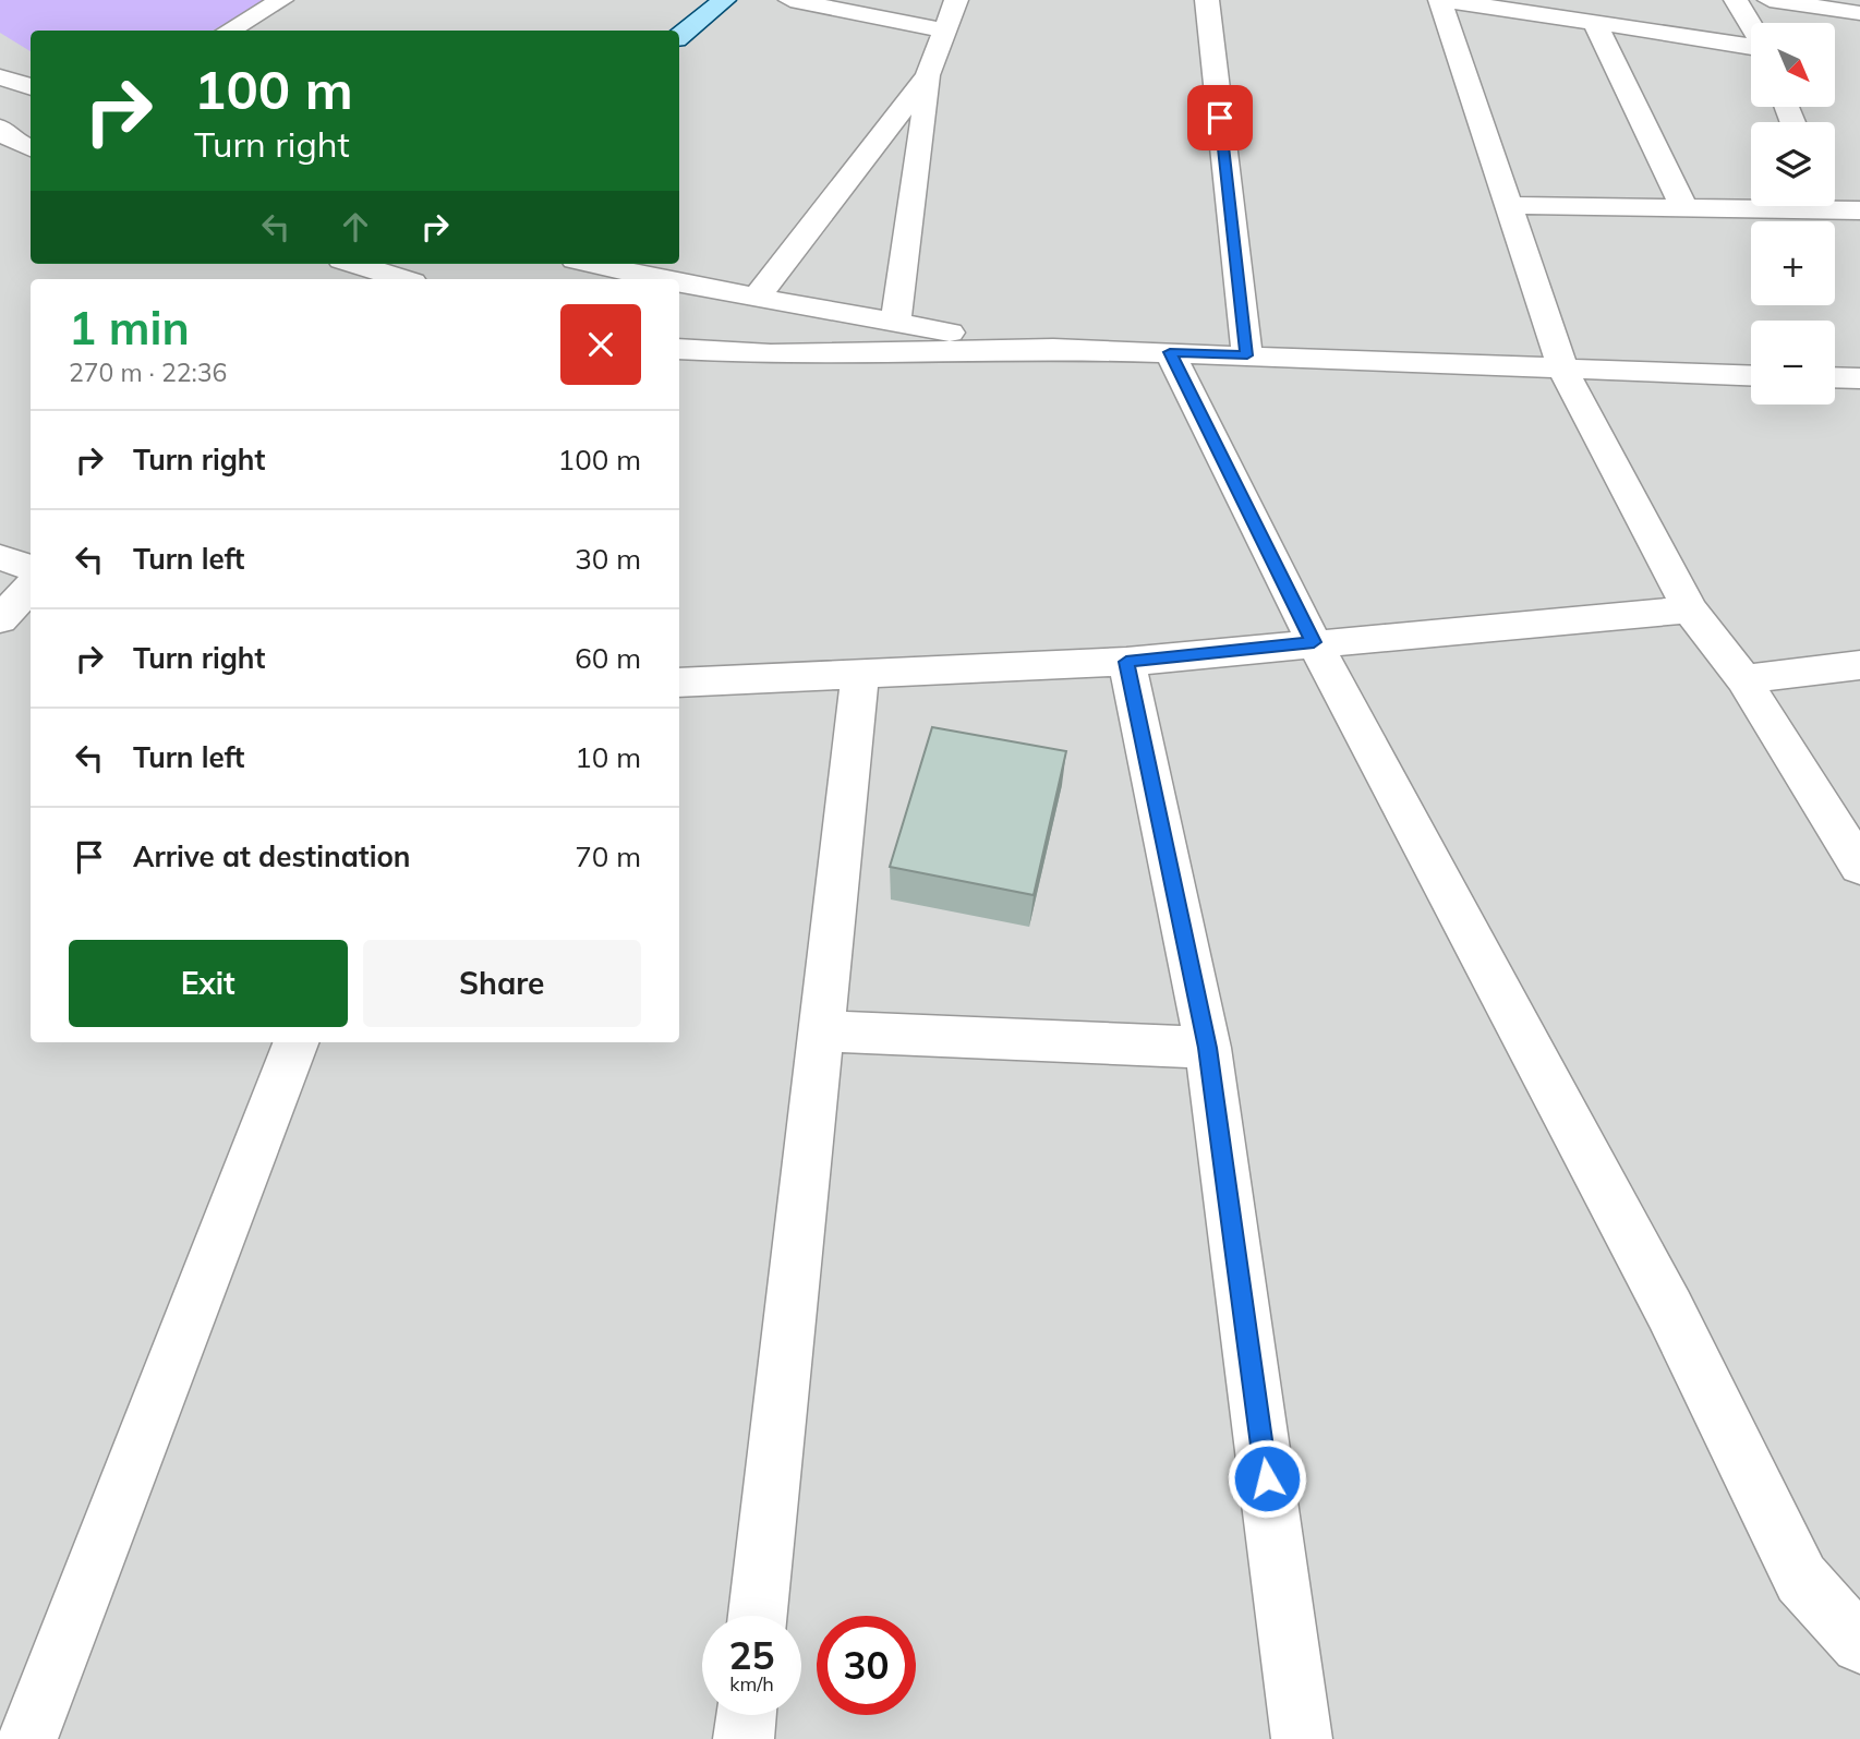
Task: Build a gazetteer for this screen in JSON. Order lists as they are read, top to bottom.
{
  "north": "bottom right",
  "page": {
    "map_buttons": ["+", "−"],
    "turn": ["100 m", "Turn right"],
    "heading": ["1 min", "270 m · 22:36"],
    "list": [
      {
        "name": "Turn right",
        "value": "100 m"
      },
      {
        "name": "Turn left",
        "value": "30 m"
      },
      {
        "name": "Turn right",
        "value": "60 m"
      },
      {
        "name": "Turn left",
        "value": "10 m"
      },
      {
        "name": "Arrive at destination",
        "value": "70 m"
      }
    ],
    "buttons": ["Exit", "Share"],
    "speed": "25 km/h",
    "limit": "30"
  }
}
